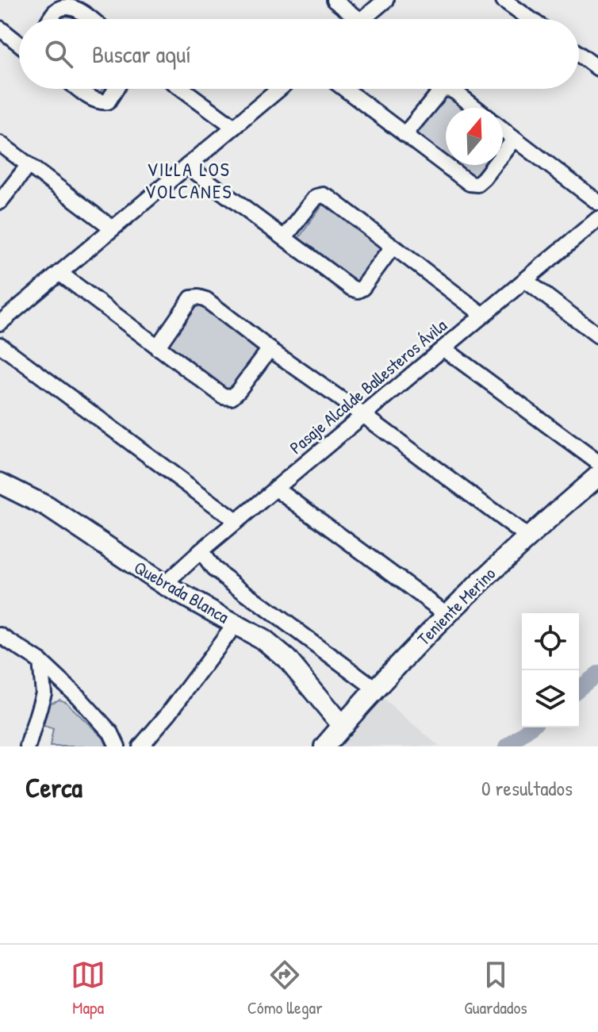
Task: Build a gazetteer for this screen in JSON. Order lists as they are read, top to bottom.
{
  "streets": {
    "street": ["Pasaje Alcalde Ballesteros Ávila", "Quebrada Blanca", "Teniente Merino"]
  },
  "crossings": [
    ["Pasaje Alcalde Ballesteros Ávila", "Quebrada Blanca"],
    ["Quebrada Blanca", "Teniente Merino"]
  ],
  "districts": ["VILLA LOS VOLCANES"],
  "north": "top",
  "page": {
    "search": "Buscar aquí",
    "heading": ["Cerca", "0 resultados"],
    "nav": ["Mapa", "Cómo llegar", "Guardados"]
  }
}
